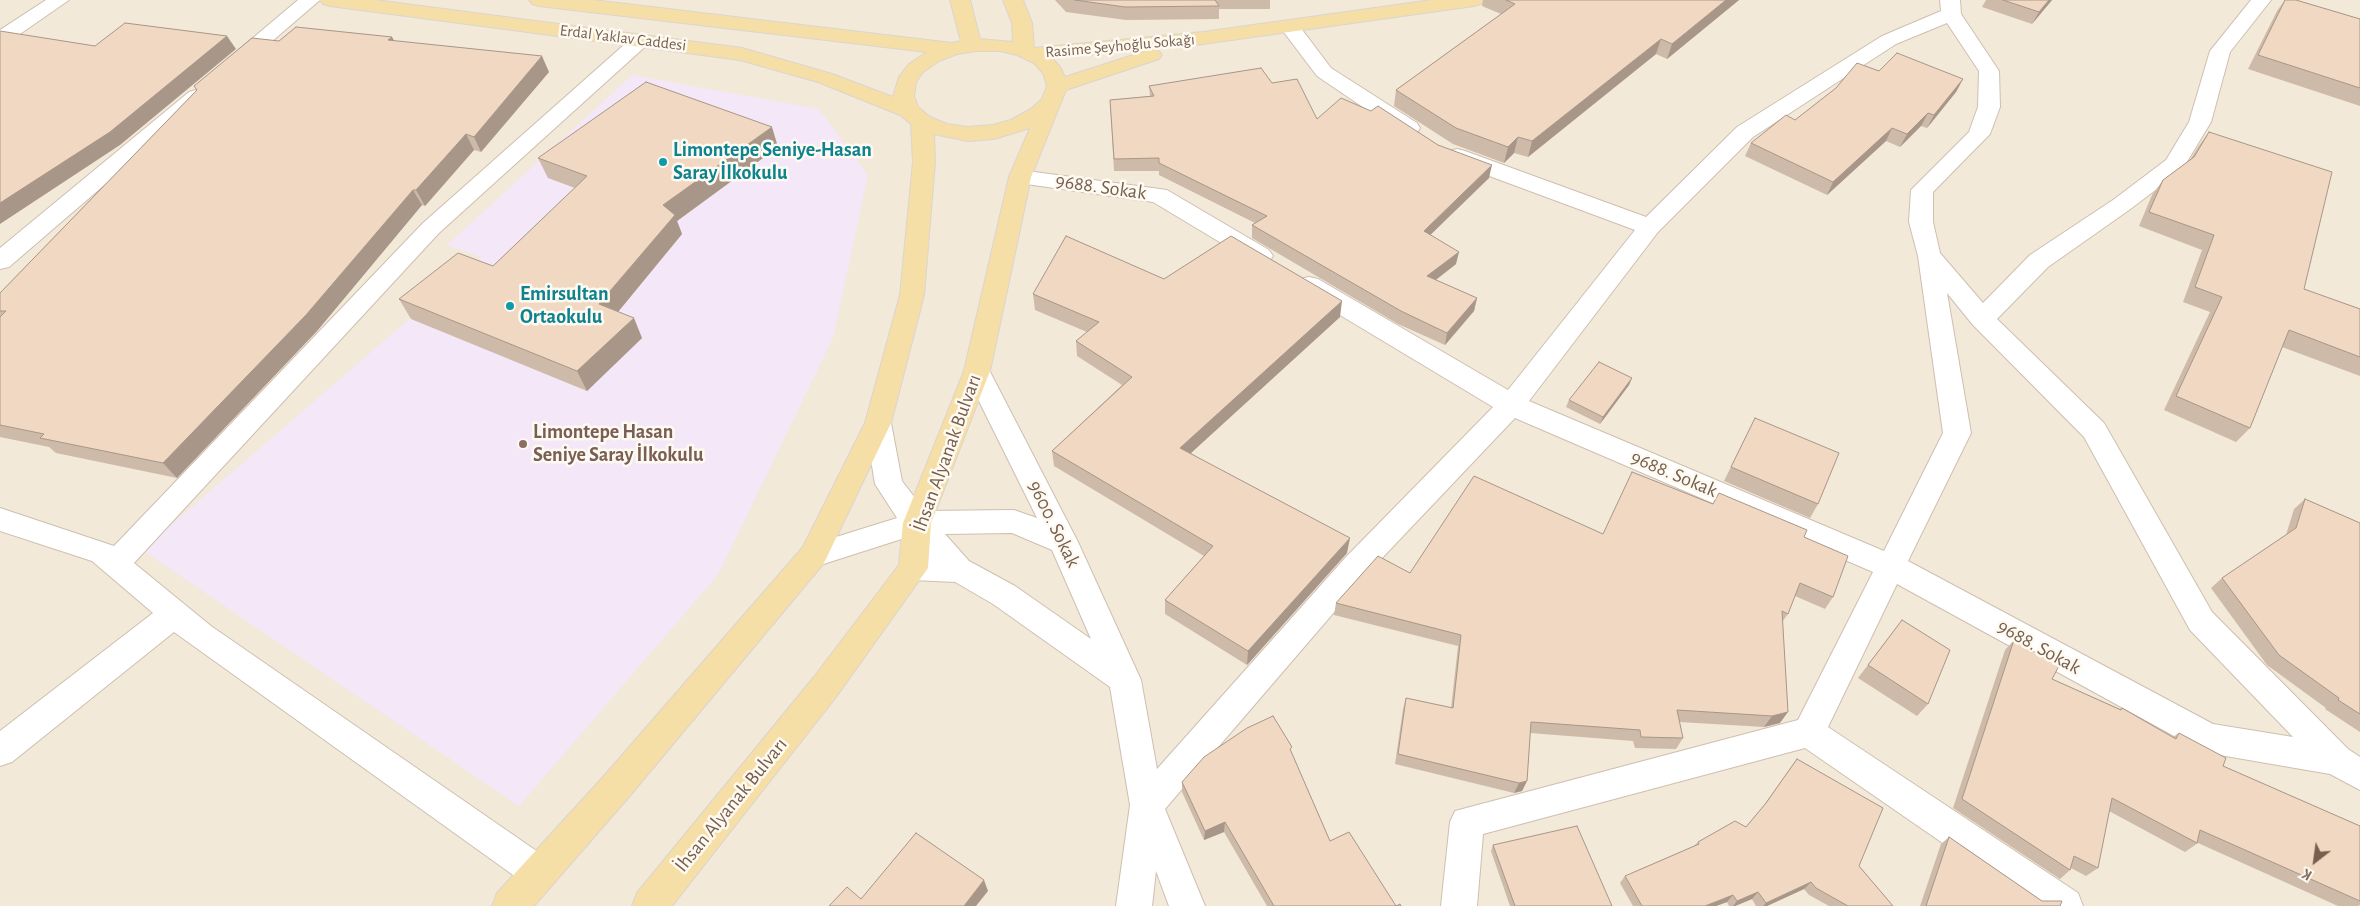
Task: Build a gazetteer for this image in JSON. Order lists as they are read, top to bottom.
{
  "streets": {
    "main road": ["Erdal Yaklav Caddesi", "Rasime Şeyhoğlu Sokağı", "İhsan Alyanak Bulvarı"],
    "street": ["9688. Sokak", "9600. Sokak"]
  },
  "crossings": [
    ["Erdal Yaklav Caddesi", "Rasime Şeyhoğlu Sokağı"],
    ["Erdal Yaklav Caddesi", "İhsan Alyanak Bulvarı"],
    ["Rasime Şeyhoğlu Sokağı", "İhsan Alyanak Bulvarı"],
    ["9688. Sokak", "İhsan Alyanak Bulvarı"],
    ["İhsan Alyanak Bulvarı", "9600. Sokak"]
  ],
  "places": ["Limontepe Seniye-Hasan Saray İlkokulu", "Emirsultan Ortaokulu", "Limontepe Hasan Seniye Saray İlkokulu"],
  "north": "bottom left"
}
